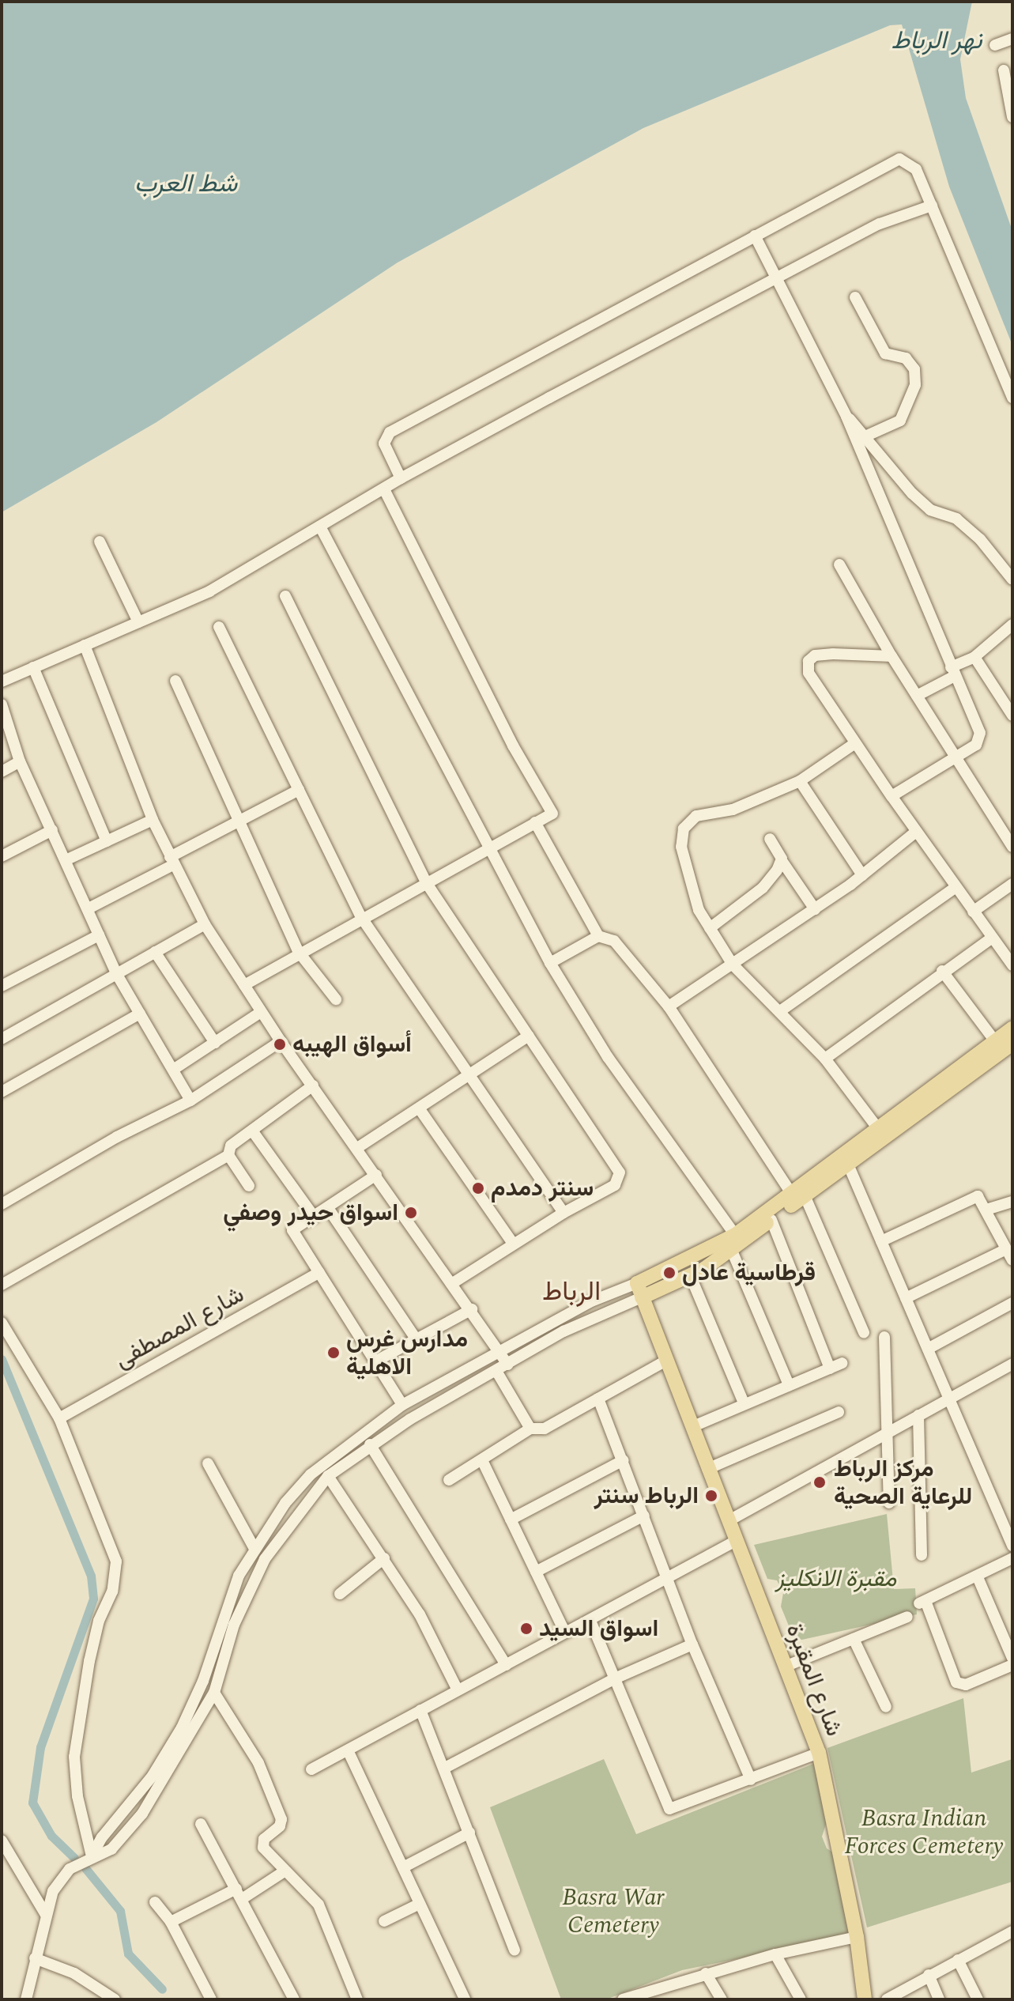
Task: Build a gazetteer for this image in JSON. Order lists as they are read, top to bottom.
{
  "streets": {
    "main road": ["شارع المقبرة"],
    "street": ["شارع المصطفى"]
  },
  "districts": ["الرباط"],
  "water": ["نهر الرباط", "شط العرب"],
  "parks": ["مقبرة الانكليز", "Basra Indian Forces Cemetery", "Basra War Cemetery"],
  "places": [
    "أسواق الهيبه",
    "سنتر دمدم",
    "اسواق حيدر وصفي",
    "قرطاسية عادل",
    "مدارس غرس الاهلية",
    "مركز الرباط للرعاية الصحية",
    "الرباط سنتر",
    "اسواق السيد"
  ]
}
